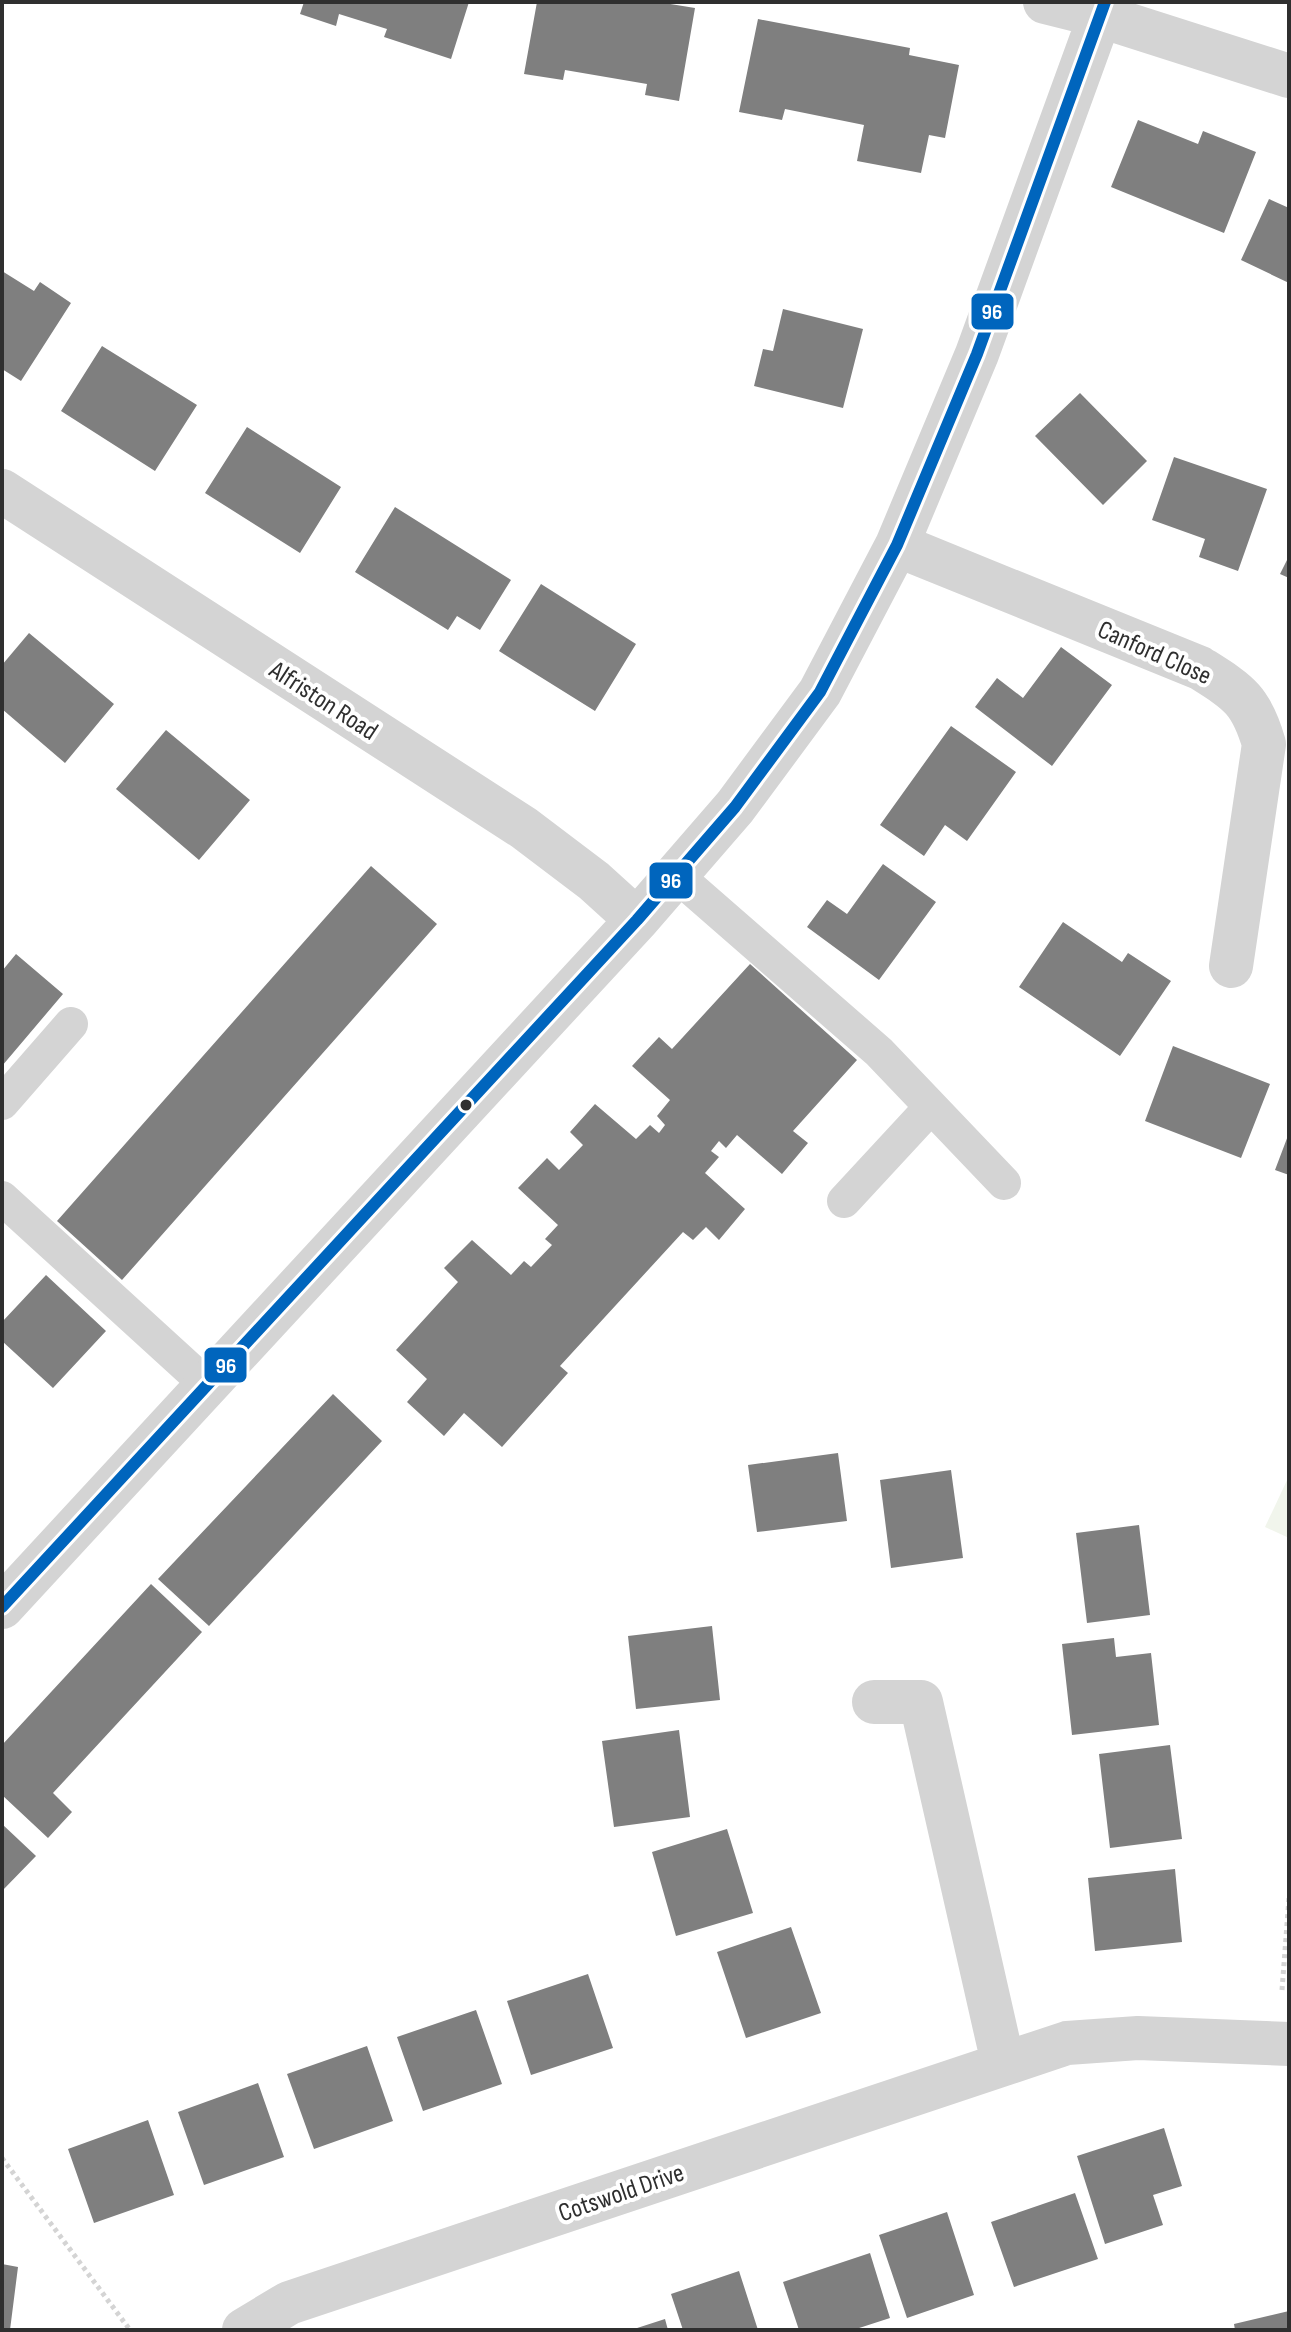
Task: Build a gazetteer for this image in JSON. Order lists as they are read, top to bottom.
{
  "streets": {
    "street": ["Canford Close", "Alfriston Road", "Cotswold Drive"]
  },
  "lines": ["transit line 96"]
}
